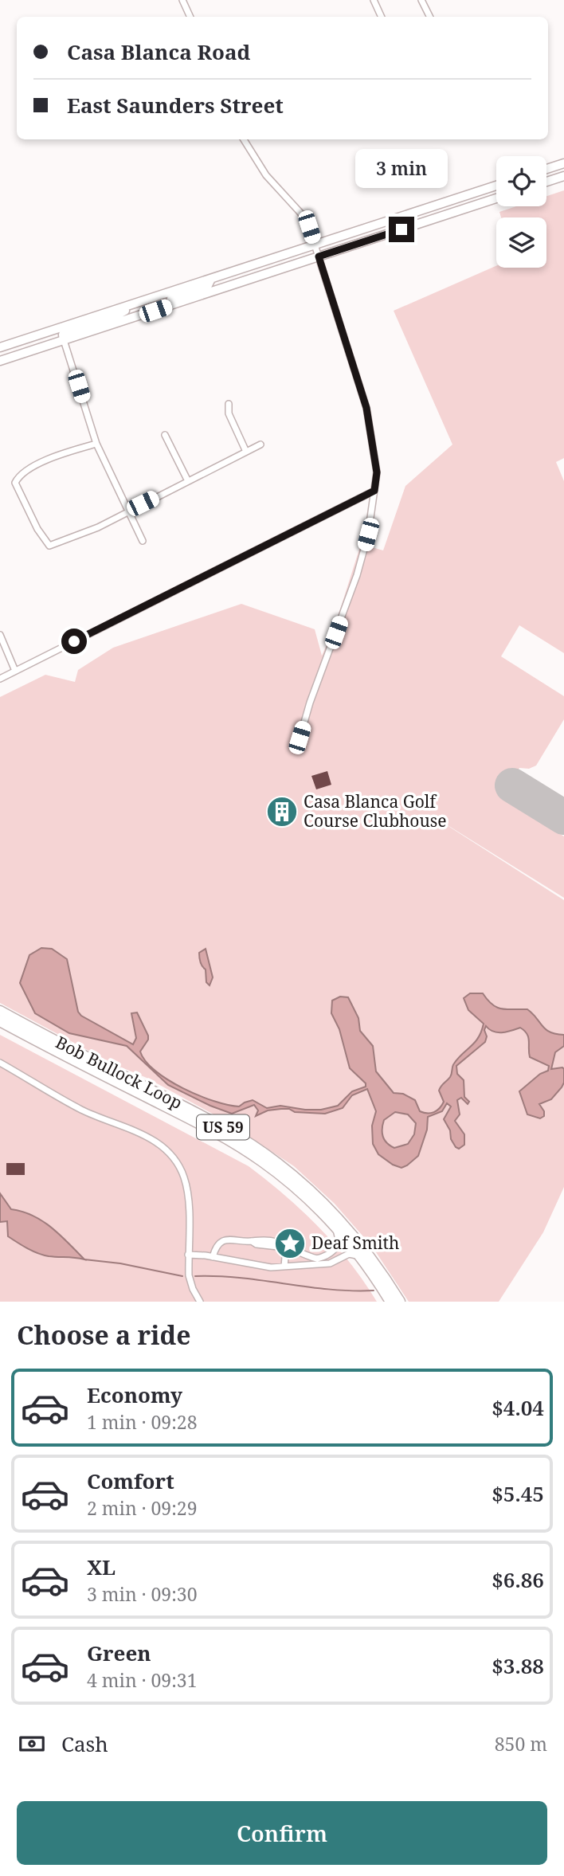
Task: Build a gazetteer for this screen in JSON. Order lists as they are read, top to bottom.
{
  "streets": {
    "highway": ["Bob Bullock Loop", "US 59"]
  },
  "places": {
    "building": ["Casa Blanca Golf Course Clubhouse"],
    "place": ["Deaf Smith"]
  },
  "page": {
    "banner": ["Casa Blanca Road", "East Saunders Street"],
    "bubble": "3 min",
    "heading": "Choose a ride",
    "list": [
      {
        "name": "Economy",
        "note": "1 min · 09:28",
        "value": "$4.04"
      },
      {
        "name": "Comfort",
        "note": "2 min · 09:29",
        "value": "$5.45"
      },
      {
        "name": "XL",
        "note": "3 min · 09:30",
        "value": "$6.86"
      },
      {
        "name": "Green",
        "note": "4 min · 09:31",
        "value": "$3.88"
      }
    ],
    "pay": ["Cash", "850 m"],
    "buttons": "Confirm"
  }
}
